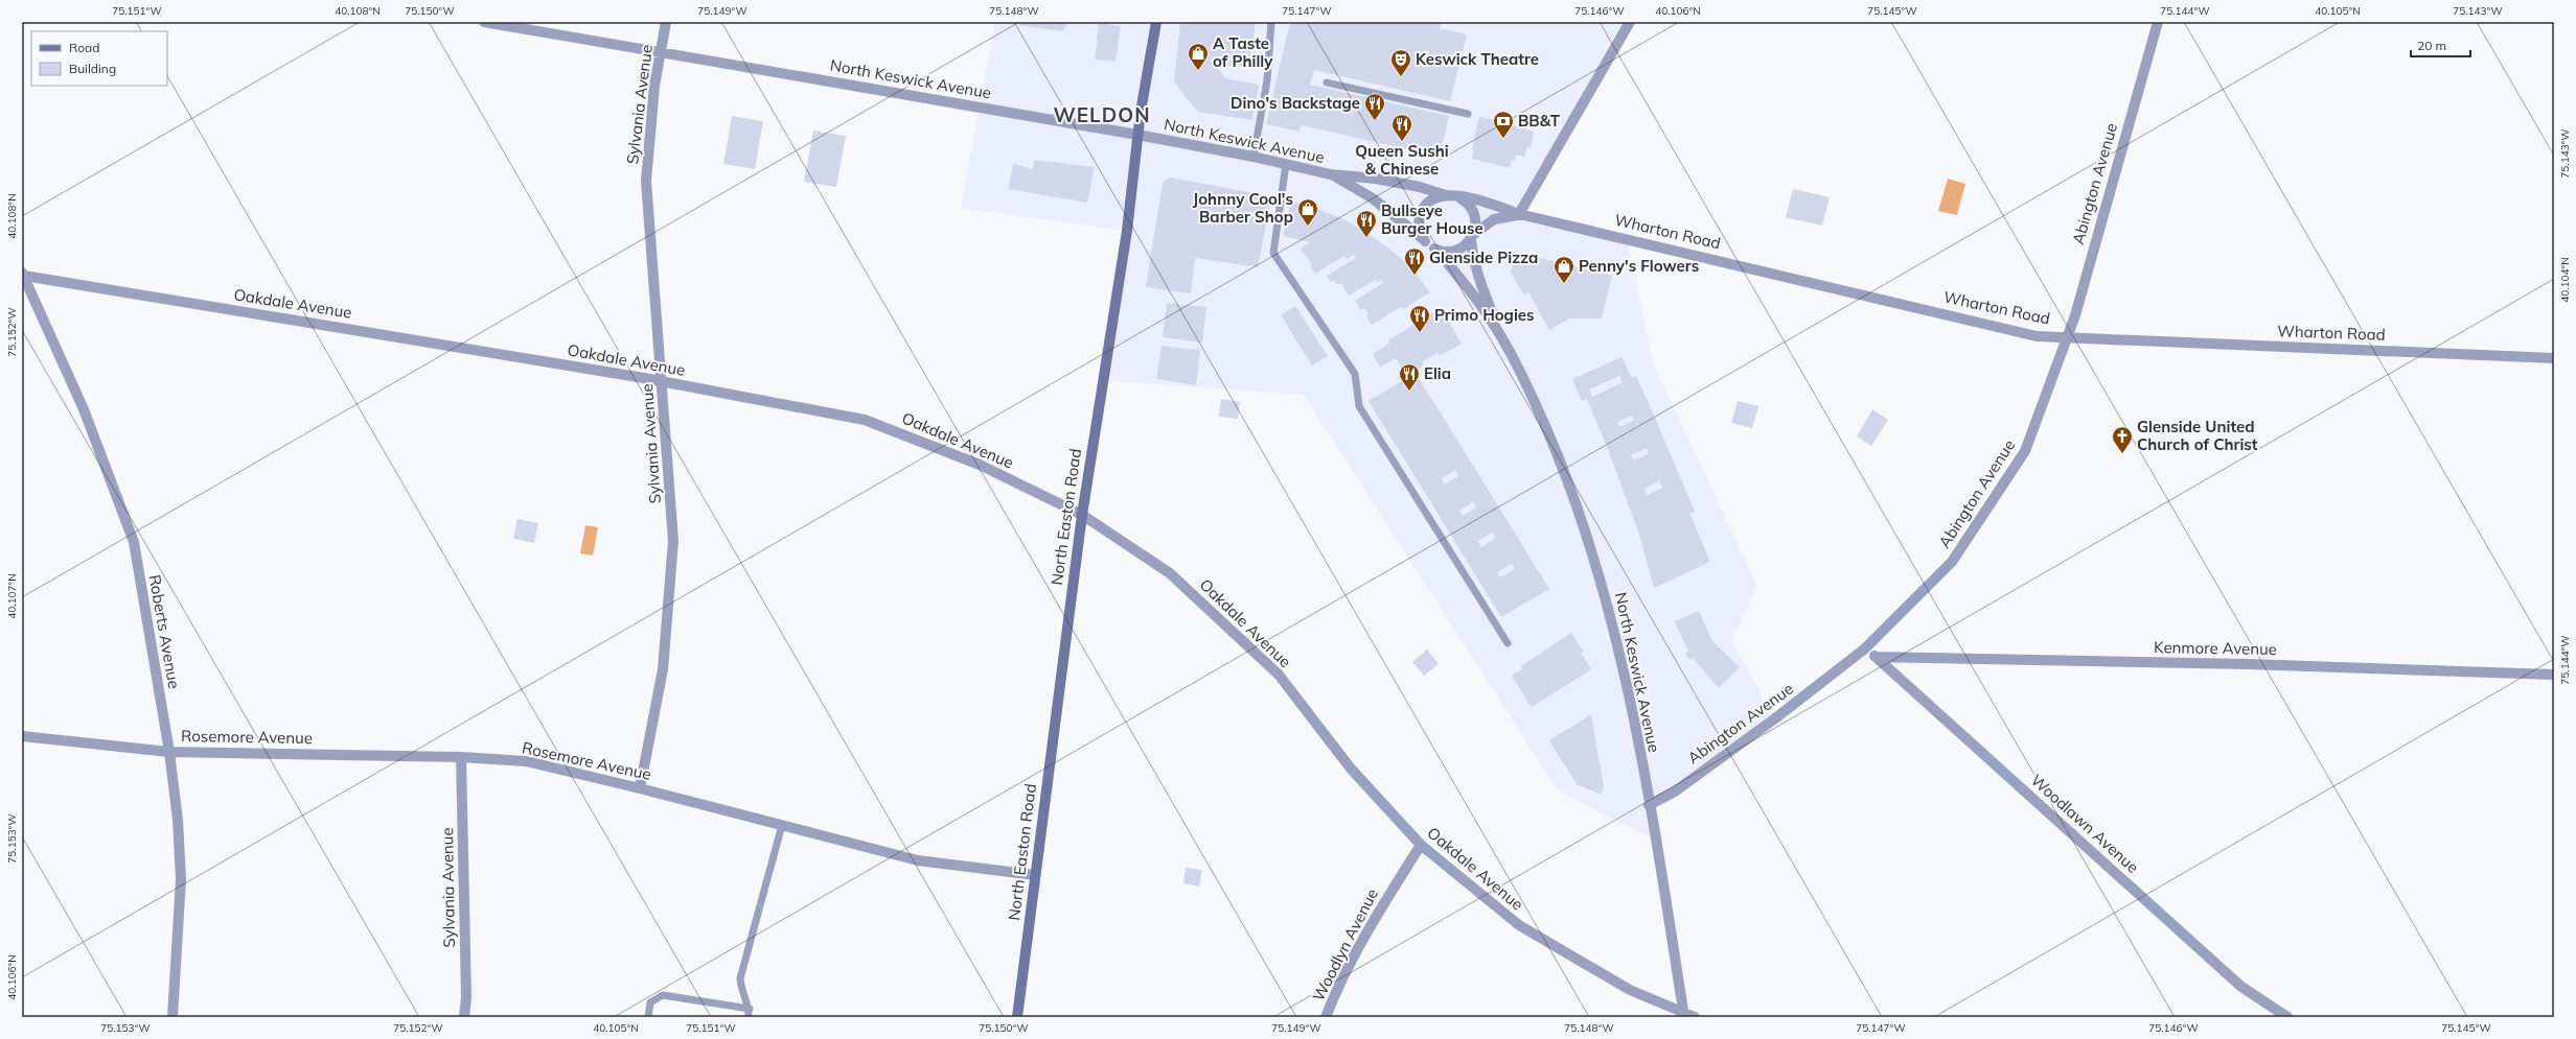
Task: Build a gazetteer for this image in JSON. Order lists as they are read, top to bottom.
{
  "streets": {
    "main road": ["North Easton Road"],
    "street": [
      "North Keswick Avenue",
      "Sylvania Avenue",
      "Abington Avenue",
      "Wharton Road",
      "Oakdale Avenue",
      "Roberts Avenue",
      "Kenmore Avenue",
      "Rosemore Avenue",
      "Woodlawn Avenue",
      "Woodlyn Avenue"
    ]
  },
  "crossings": [
    ["North Keswick Avenue", "Sylvania Avenue"],
    ["North Keswick Avenue", "Abington Avenue"],
    ["North Keswick Avenue", "Wharton Road"],
    ["North Keswick Avenue", "Oakdale Avenue"],
    ["North Keswick Avenue", "North Easton Road"],
    ["Sylvania Avenue", "Oakdale Avenue"],
    ["Sylvania Avenue", "Rosemore Avenue"],
    ["Abington Avenue", "Wharton Road"],
    ["Abington Avenue", "Woodlawn Avenue"],
    ["Oakdale Avenue", "North Easton Road"],
    ["Oakdale Avenue", "Roberts Avenue"],
    ["Oakdale Avenue", "Woodlyn Avenue"],
    ["North Easton Road", "Rosemore Avenue"],
    ["Roberts Avenue", "Rosemore Avenue"],
    ["Kenmore Avenue", "Woodlawn Avenue"]
  ],
  "districts": ["WELDON"],
  "places": {
    "shop": ["A Taste of Philly", "Johnny Cool's Barber Shop", "Penny's Flowers"],
    "theatre": ["Keswick Theatre"],
    "restaurant": [
      "Dino's Backstage",
      "Queen Sushi & Chinese",
      "Bullseye Burger House",
      "Glenside Pizza",
      "Primo Hogies",
      "Elia"
    ],
    "bank": ["BB&T"],
    "church": ["Glenside United Church of Christ"]
  },
  "legend": ["Road", "Building"],
  "scale_bar": "20 m",
  "coordinates": [
    "75.151°W",
    "40.108°N",
    "75.150°W",
    "75.149°W",
    "75.148°W",
    "75.147°W",
    "75.146°W",
    "40.106°N",
    "75.145°W",
    "75.144°W",
    "40.105°N",
    "75.143°W",
    "40.104°N",
    "75.152°W",
    "40.107°N",
    "75.153°W"
  ]
}
